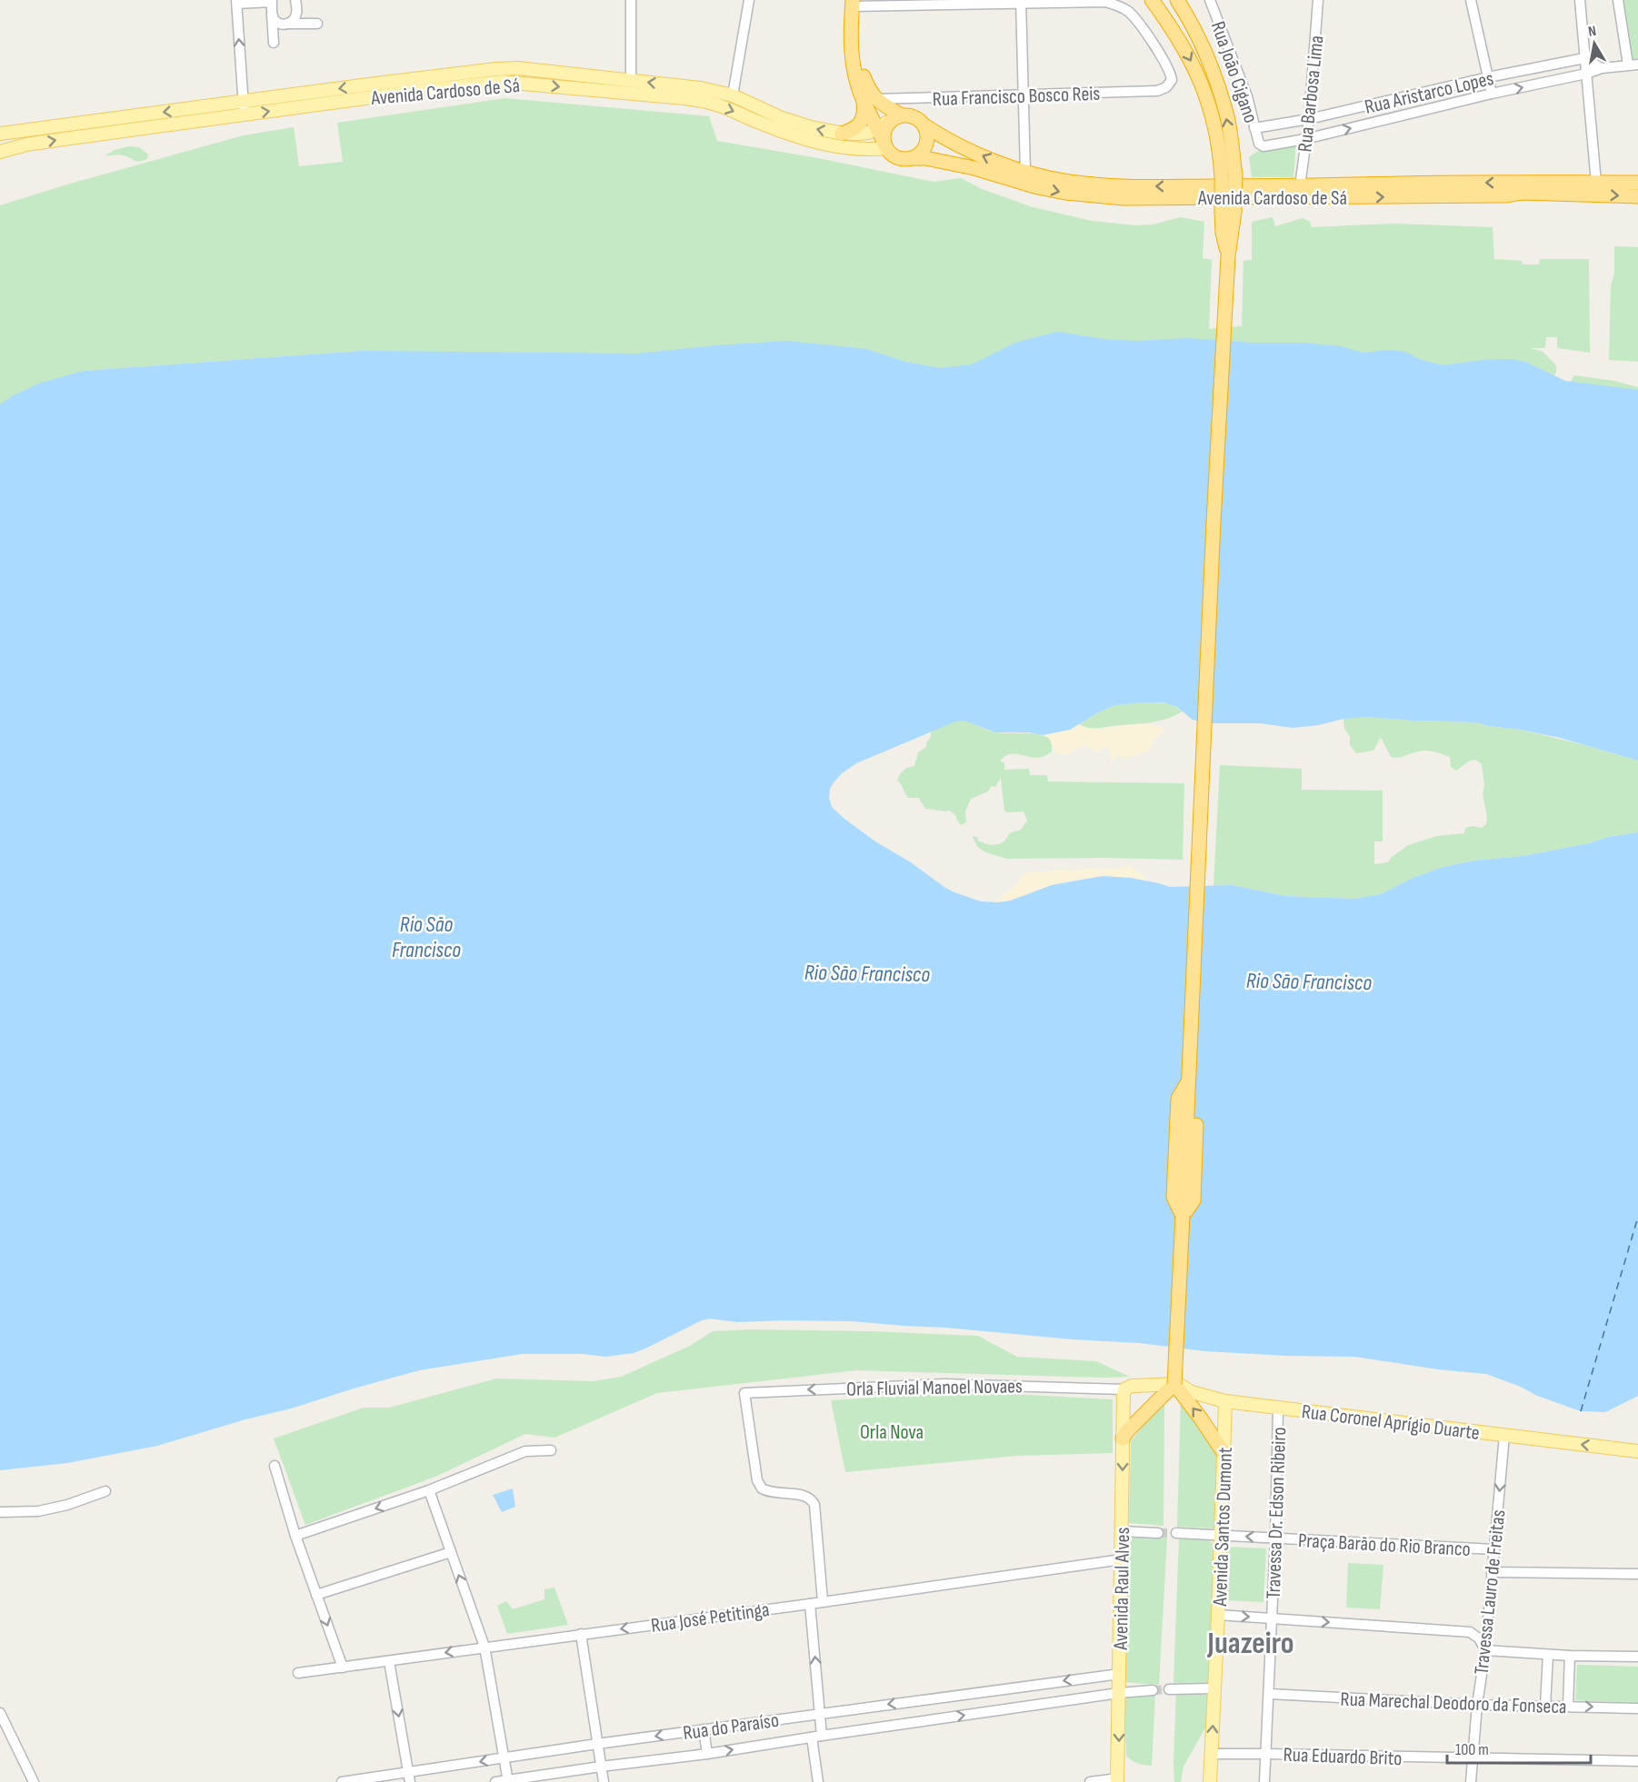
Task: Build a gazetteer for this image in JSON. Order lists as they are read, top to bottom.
{
  "streets": {
    "highway": ["Avenida Cardoso de Sá"],
    "main road": ["Rua Coronel Aprígio Duarte", "Avenida Santos Dumont", "Avenida Raul Alves"],
    "street": [
      "Rua João Cigano",
      "Rua Aristarco Lopes",
      "Rua Barbosa Lima",
      "Rua Francisco Bosco Reis",
      "Orla Fluvial Manoel Novaes",
      "Travessa Dr. Edson Ribeiro",
      "Praça Barão do Rio Branco",
      "Travessa Lauro de Freitas",
      "Rua José Petitinga",
      "Rua Marechal Deodoro da Fonseca",
      "Rua do Paraíso",
      "Rua Eduardo Brito"
    ]
  },
  "crossings": [
    ["Rua João Cigano", "Rua Aristarco Lopes"],
    ["Avenida Cardoso de Sá", "Rua Barbosa Lima"],
    ["Rua Aristarco Lopes", "Rua Barbosa Lima"],
    ["Orla Fluvial Manoel Novaes", "Avenida Raul Alves"],
    ["Orla Fluvial Manoel Novaes", "Rua José Petitinga"],
    ["Rua Coronel Aprígio Duarte", "Travessa Dr. Edson Ribeiro"],
    ["Rua Coronel Aprígio Duarte", "Avenida Santos Dumont"],
    ["Rua Coronel Aprígio Duarte", "Travessa Lauro de Freitas"],
    ["Travessa Dr. Edson Ribeiro", "Praça Barão do Rio Branco"],
    ["Travessa Dr. Edson Ribeiro", "Rua Marechal Deodoro da Fonseca"],
    ["Travessa Dr. Edson Ribeiro", "Rua Eduardo Brito"],
    ["Avenida Santos Dumont", "Praça Barão do Rio Branco"],
    ["Avenida Santos Dumont", "Rua Eduardo Brito"],
    ["Praça Barão do Rio Branco", "Travessa Lauro de Freitas"],
    ["Avenida Raul Alves", "Rua José Petitinga"],
    ["Avenida Raul Alves", "Rua do Paraíso"],
    ["Travessa Lauro de Freitas", "Rua Marechal Deodoro da Fonseca"],
    ["Travessa Lauro de Freitas", "Rua Eduardo Brito"]
  ],
  "one_way": ["Avenida Raul Alves", "Rua José Petitinga"],
  "districts": ["Juazeiro"],
  "water": ["Rio São Francisco"],
  "parks": ["Orla Nova"],
  "scale_bar": "100 m",
  "north": "top"
}
